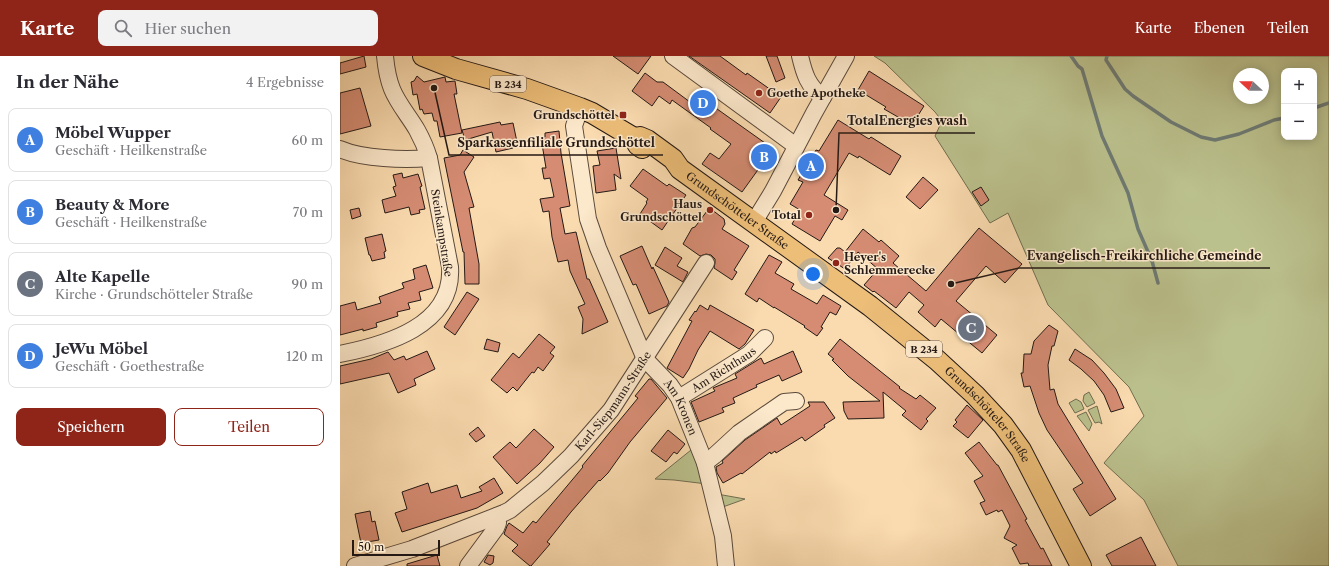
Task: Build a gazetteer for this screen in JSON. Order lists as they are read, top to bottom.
{
  "streets": {
    "main road": ["B 234", "Grundschötteler Straße"],
    "street": [
      "Steinkampstraße",
      "Am Richthaus",
      "Karl-Siepmann-Straße",
      "Am Kronen"
    ]
  },
  "crossings": [
    ["Grundschötteler Straße", "Karl-Siepmann-Straße"],
    ["Am Richthaus", "Am Kronen"],
    ["Karl-Siepmann-Straße", "Am Kronen"]
  ],
  "places": {
    "other": [
      "Sparkassenfiliale Grundschöttel",
      "Goethe Apotheke",
      "Haus Grundschöttel",
      "TotalEnergies wash",
      "Total",
      "Heyer's Schlemmerecke",
      "Evangelisch-Freikirchliche Gemeinde"
    ],
    "transit": ["Grundschöttel"]
  },
  "scale_bar": "50 m",
  "north": "left",
  "page": {
    "header": "Karte",
    "search": "Hier suchen",
    "nav": ["Karte", "Ebenen", "Teilen"],
    "heading": ["In der Nähe", "4 Ergebnisse"],
    "map_buttons": ["+", "−"],
    "pins": [
      "D",
      "B",
      "A",
      "C"
    ],
    "list": [
      {
        "mark": "A",
        "name": "Möbel Wupper",
        "note": "Geschäft · Heilkenstraße",
        "value": "60 m"
      },
      {
        "mark": "B",
        "name": "Beauty & More",
        "note": "Geschäft · Heilkenstraße",
        "value": "70 m"
      },
      {
        "mark": "C",
        "name": "Alte Kapelle",
        "note": "Kirche · Grundschötteler Straße",
        "value": "90 m"
      },
      {
        "mark": "D",
        "name": "JeWu Möbel",
        "note": "Geschäft · Goethestraße",
        "value": "120 m"
      }
    ],
    "buttons": ["Speichern", "Teilen"],
    "scale": "50 m"
  }
}
